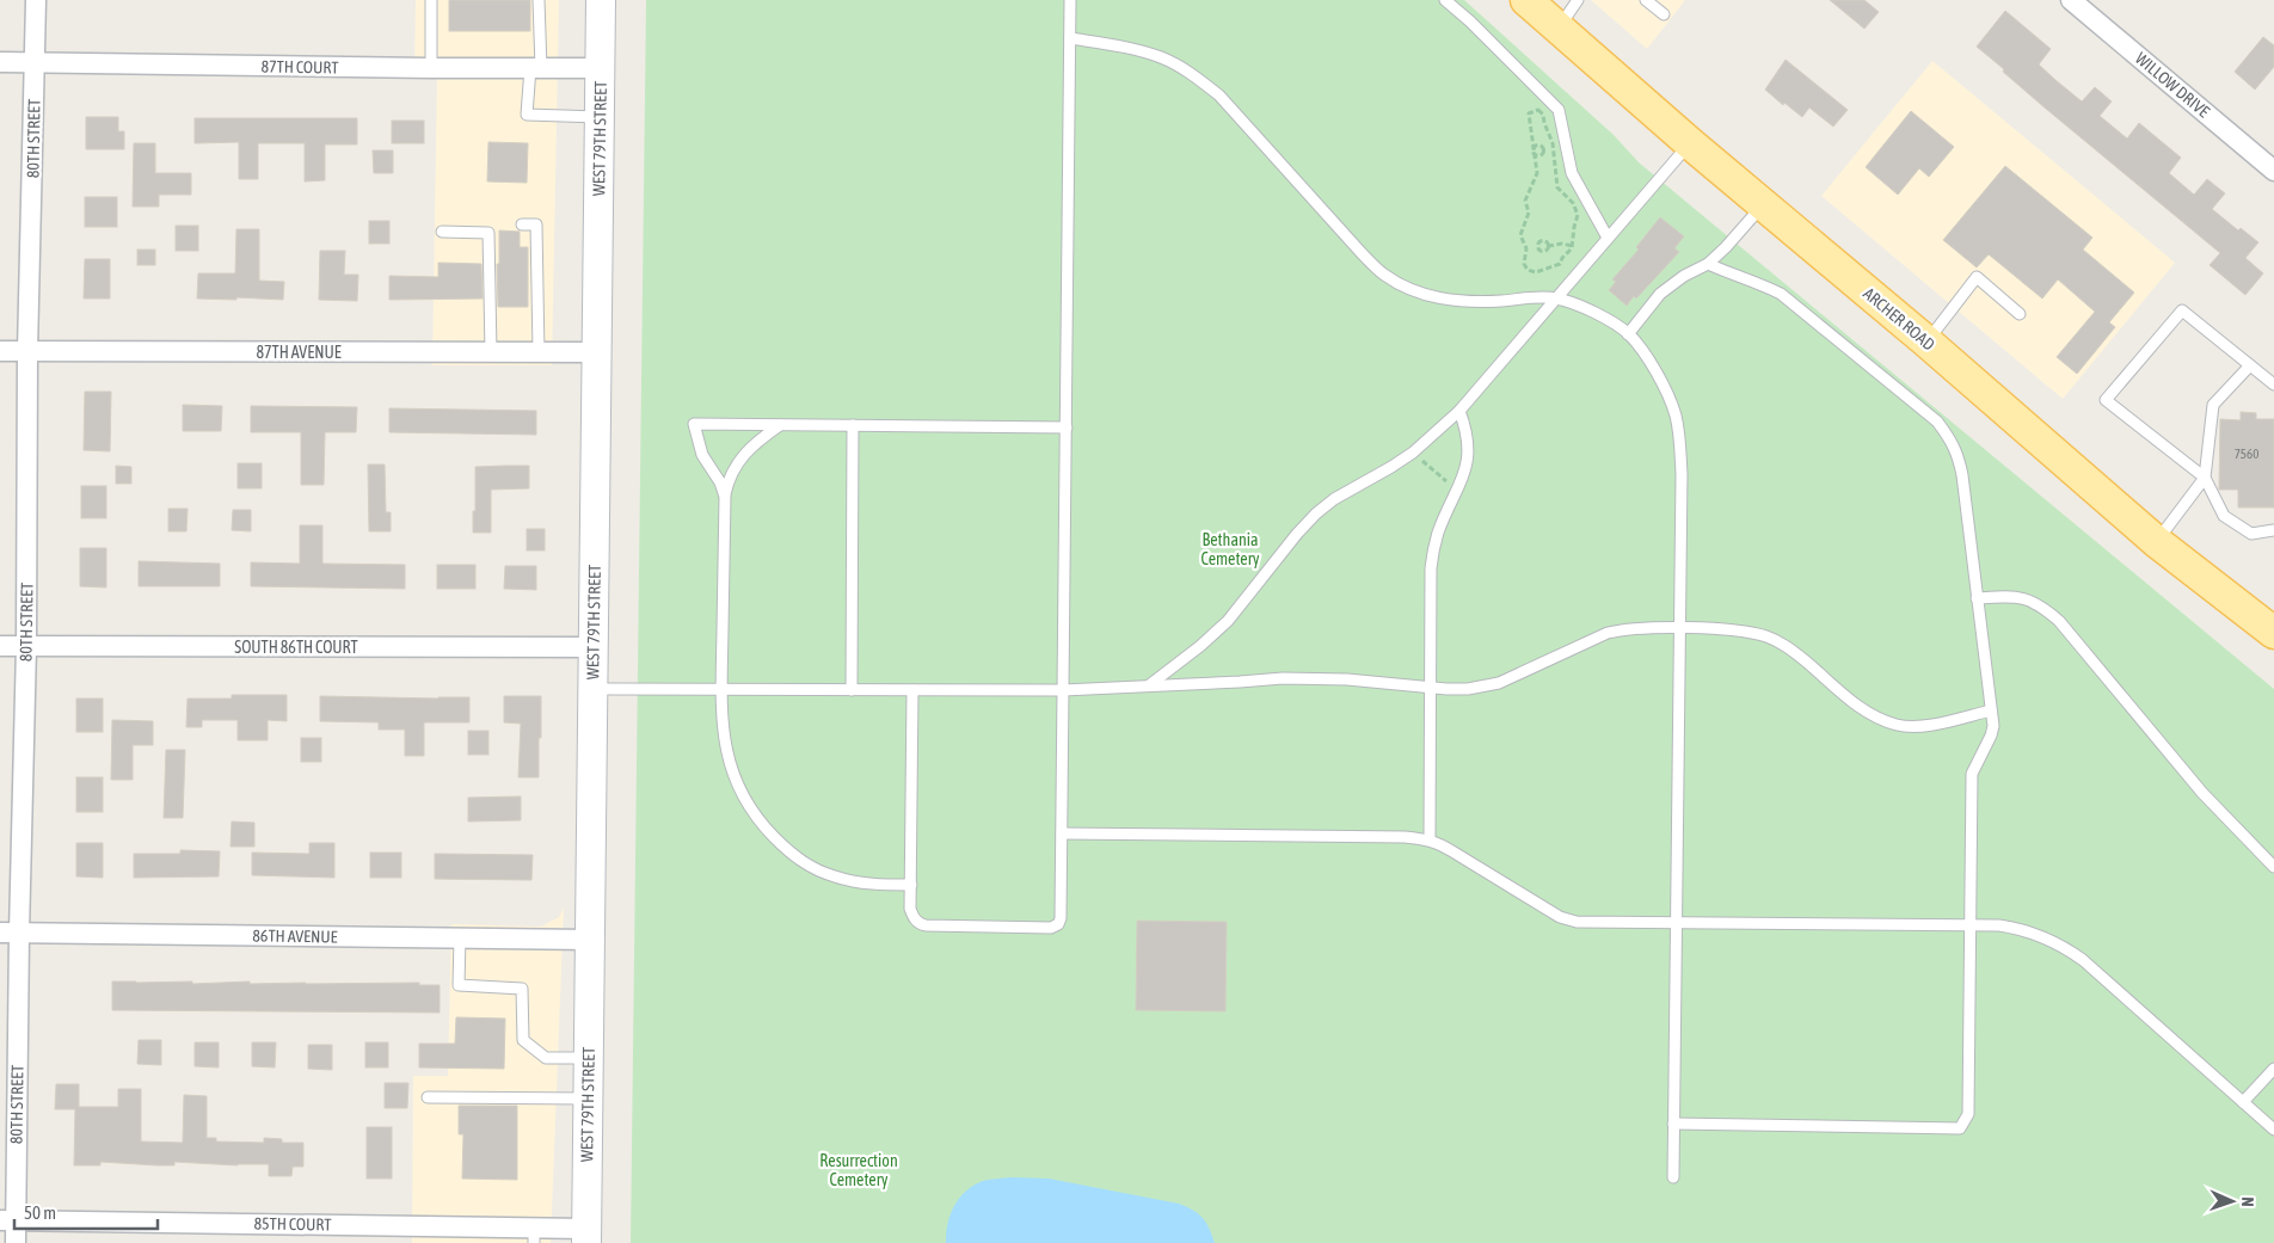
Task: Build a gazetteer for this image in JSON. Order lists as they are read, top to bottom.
{
  "streets": {
    "main road": ["WEST 79TH STREET", "ARCHER ROAD"],
    "street": [
      "87TH COURT",
      "WILLOW DRIVE",
      "80TH STREET",
      "87TH AVENUE",
      "SOUTH 86TH COURT",
      "86TH AVENUE",
      "85TH COURT"
    ]
  },
  "crossings": [
    ["87TH COURT", "80TH STREET"],
    ["87TH COURT", "WEST 79TH STREET"],
    ["80TH STREET", "87TH AVENUE"],
    ["80TH STREET", "SOUTH 86TH COURT"],
    ["80TH STREET", "86TH AVENUE"],
    ["80TH STREET", "85TH COURT"],
    ["WEST 79TH STREET", "87TH AVENUE"],
    ["WEST 79TH STREET", "SOUTH 86TH COURT"],
    ["WEST 79TH STREET", "86TH AVENUE"],
    ["WEST 79TH STREET", "85TH COURT"]
  ],
  "parks": ["Bethania Cemetery", "Resurrection Cemetery"],
  "house_numbers": ["7560"],
  "scale_bar": "50 m",
  "north": "right"
}
